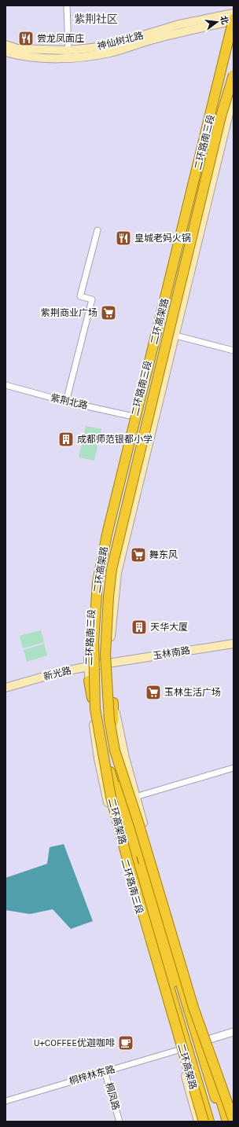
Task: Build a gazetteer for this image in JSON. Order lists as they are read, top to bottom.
{
  "streets": {
    "highway": ["二环高架路"],
    "main road": [
      "神仙树北路",
      "二环路南三段",
      "玉林南路",
      "新光路"
    ],
    "street": ["紫荆北路", "桐梓林东路", "桐凤路"]
  },
  "crossings": [
    ["二环路南三段", "二环高架路"],
    ["二环路南三段", "紫荆北路"],
    ["二环路南三段", "玉林南路"],
    ["二环路南三段", "新光路"],
    ["二环路南三段", "桐梓林东路"],
    ["玉林南路", "新光路"],
    ["桐梓林东路", "桐凤路"]
  ],
  "districts": ["紫荆社区"],
  "places": {
    "restaurant": ["尝龙凤面庄", "皇城老妈火锅"],
    "supermarket": ["紫荆商业广场", "舞东风", "玉林生活广场"],
    "building": ["成都师范银都小学", "天华大厦"],
    "cafe": ["U+COFFEE优迦咖啡"]
  },
  "north": "right"
}
